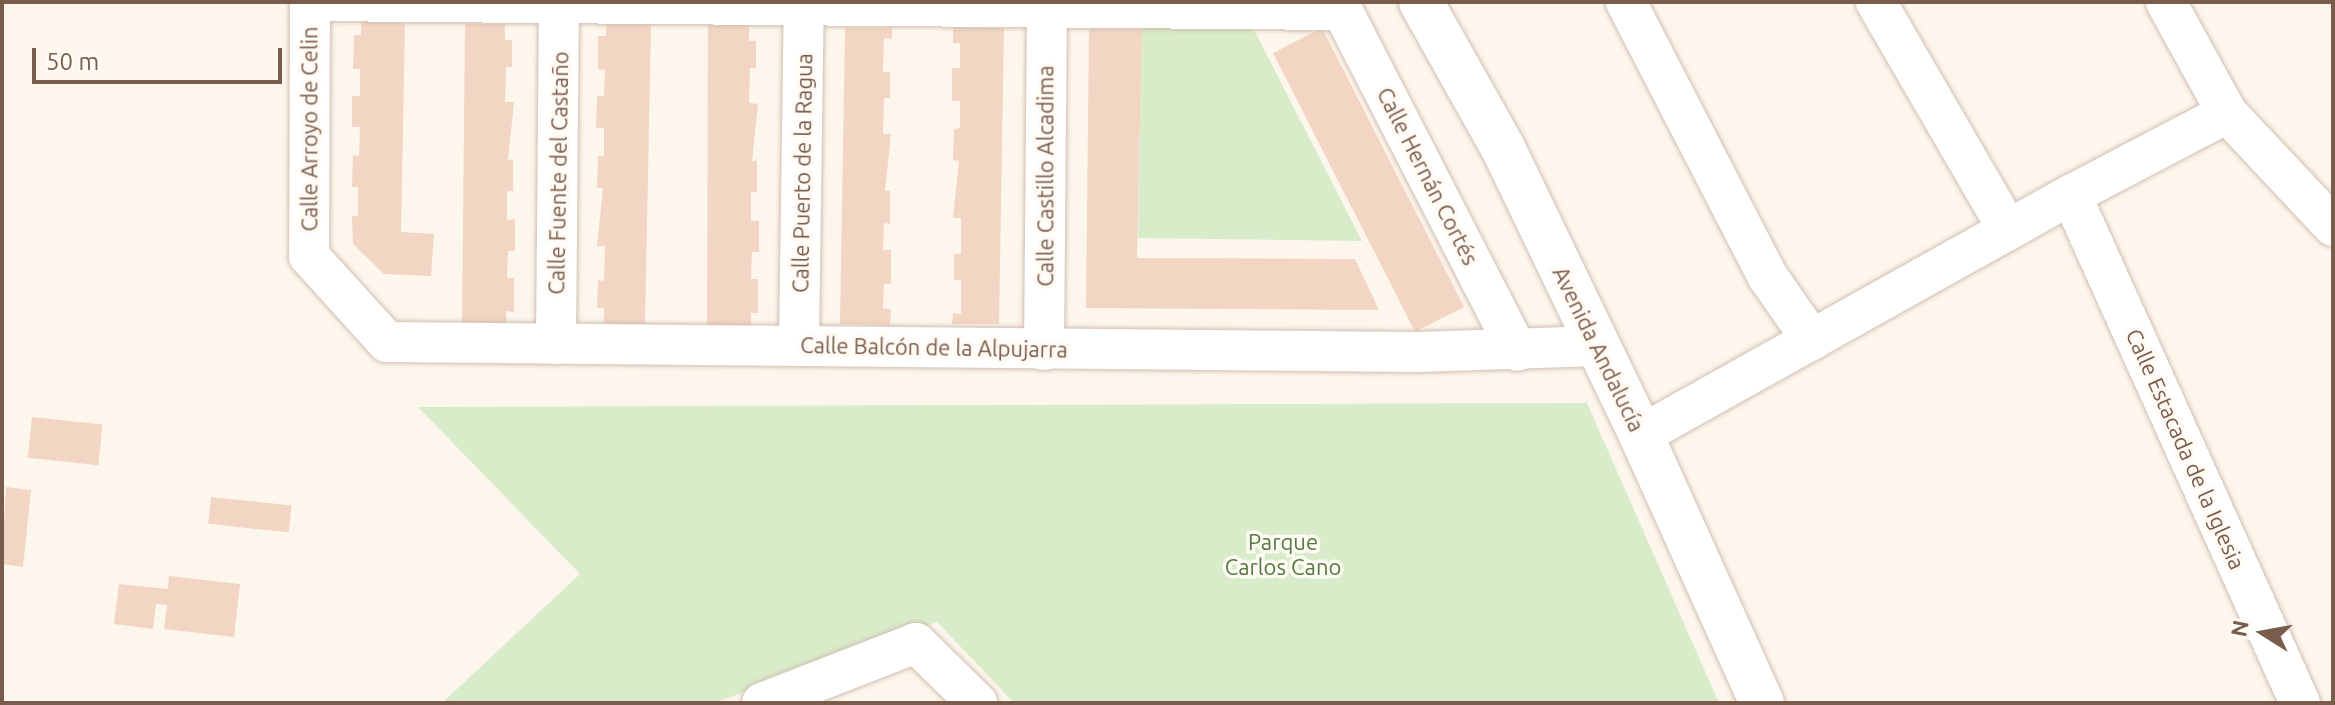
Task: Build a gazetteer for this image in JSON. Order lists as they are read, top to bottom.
{
  "streets": {
    "main road": ["Avenida Andalucía"],
    "street": [
      "Calle Arroyo de Celin",
      "Calle Fuente del Castaño",
      "Calle Puerto de la Ragua",
      "Calle Castillo Alcadima",
      "Calle Hernán Cortés",
      "Calle Balcón de la Alpujarra",
      "Calle Estacada de la Iglesia"
    ]
  },
  "crossings": [
    ["Calle Arroyo de Celin", "Calle Balcón de la Alpujarra"],
    ["Calle Fuente del Castaño", "Calle Balcón de la Alpujarra"],
    ["Calle Puerto de la Ragua", "Calle Balcón de la Alpujarra"],
    ["Calle Castillo Alcadima", "Calle Balcón de la Alpujarra"],
    ["Calle Hernán Cortés", "Calle Balcón de la Alpujarra"],
    ["Calle Balcón de la Alpujarra", "Avenida Andalucía"]
  ],
  "parks": ["Parque Carlos Cano"],
  "scale_bar": "50 m",
  "north": "left"
}
